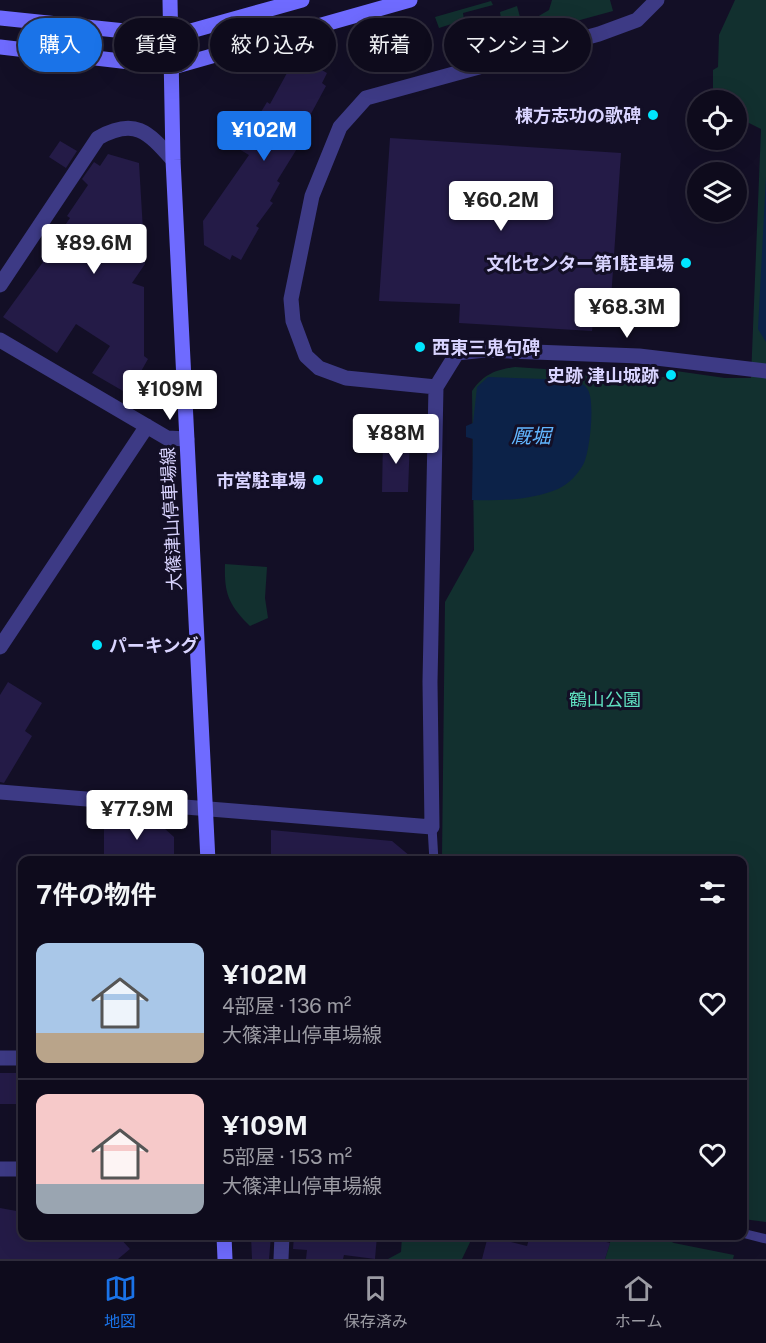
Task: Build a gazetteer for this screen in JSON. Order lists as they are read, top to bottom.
{
  "streets": {
    "main road": ["大篠津山停車場線"]
  },
  "water": ["厩堀"],
  "parks": ["鶴山公園"],
  "places": [
    "棟方志功の歌碑",
    "文化センター第1駐車場",
    "西東三鬼句碑",
    "史跡 津山城跡",
    "市営駐車場",
    "パーキング"
  ],
  "page": {
    "chip": [
      "購入",
      "賃貸",
      "絞り込み",
      "新着",
      "マンション"
    ],
    "price": [
      "¥102M",
      "¥60.2M",
      "¥89.6M",
      "¥68.3M",
      "¥109M",
      "¥88M",
      "¥77.9M"
    ],
    "heading": "7件の物件",
    "list": [
      {
        "name": "¥102M",
        "note": "4部屋 · 136 m² · 大篠津山停車場線"
      },
      {
        "name": "¥109M",
        "note": "5部屋 · 153 m² · 大篠津山停車場線"
      }
    ],
    "tabs": ["地図", "保存済み", "ホーム"]
  }
}
